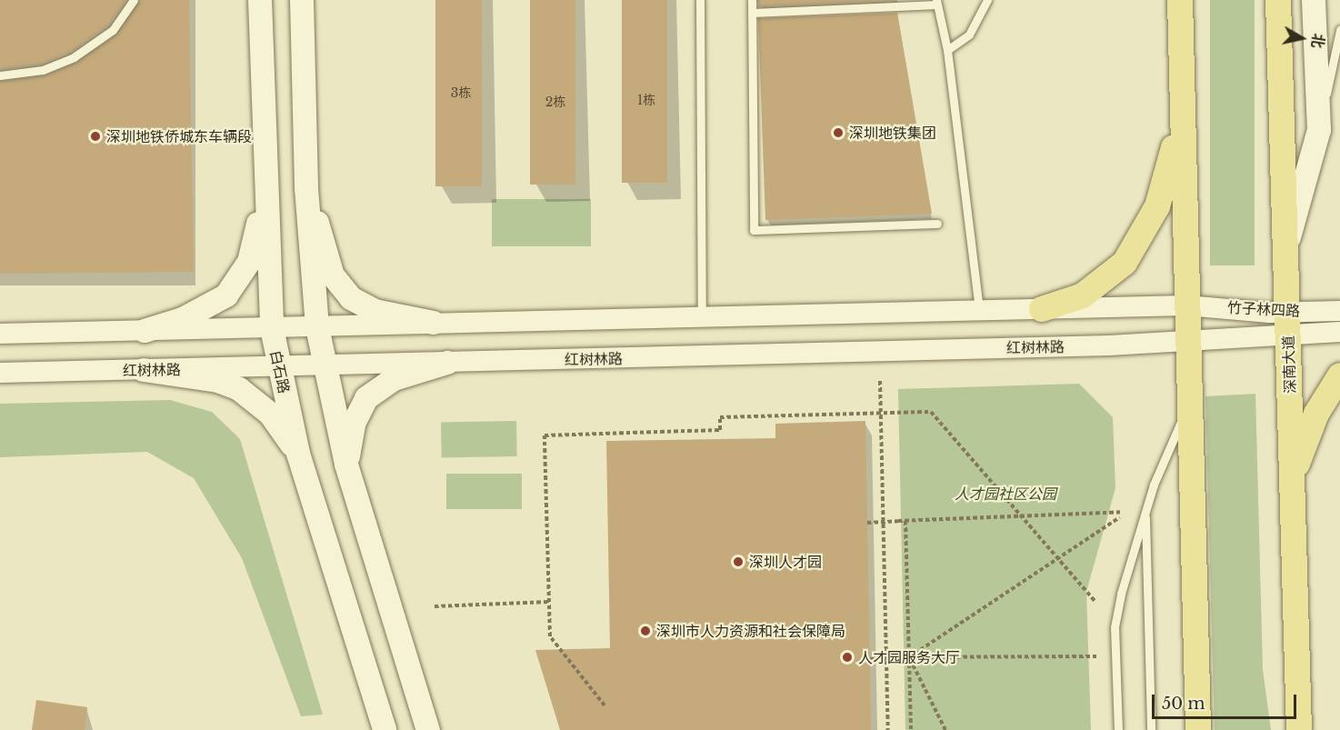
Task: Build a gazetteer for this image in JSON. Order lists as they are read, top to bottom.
{
  "streets": {
    "main road": ["深南大道", "白石路"],
    "street": ["竹子林四路", "红树林路"]
  },
  "crossings": [
    ["竹子林四路", "红树林路"],
    ["竹子林四路", "深南大道"],
    ["红树林路", "白石路"]
  ],
  "parks": ["人才园社区公园"],
  "places": [
    "深圳地铁集团",
    "深圳地铁侨城东车辆段",
    "深圳人才园",
    "深圳市人力资源和社会保障局",
    "人才园服务大厅"
  ],
  "house_numbers": ["3栋", "1栋", "2栋"],
  "scale_bar": "50 m",
  "north": "right"
}
